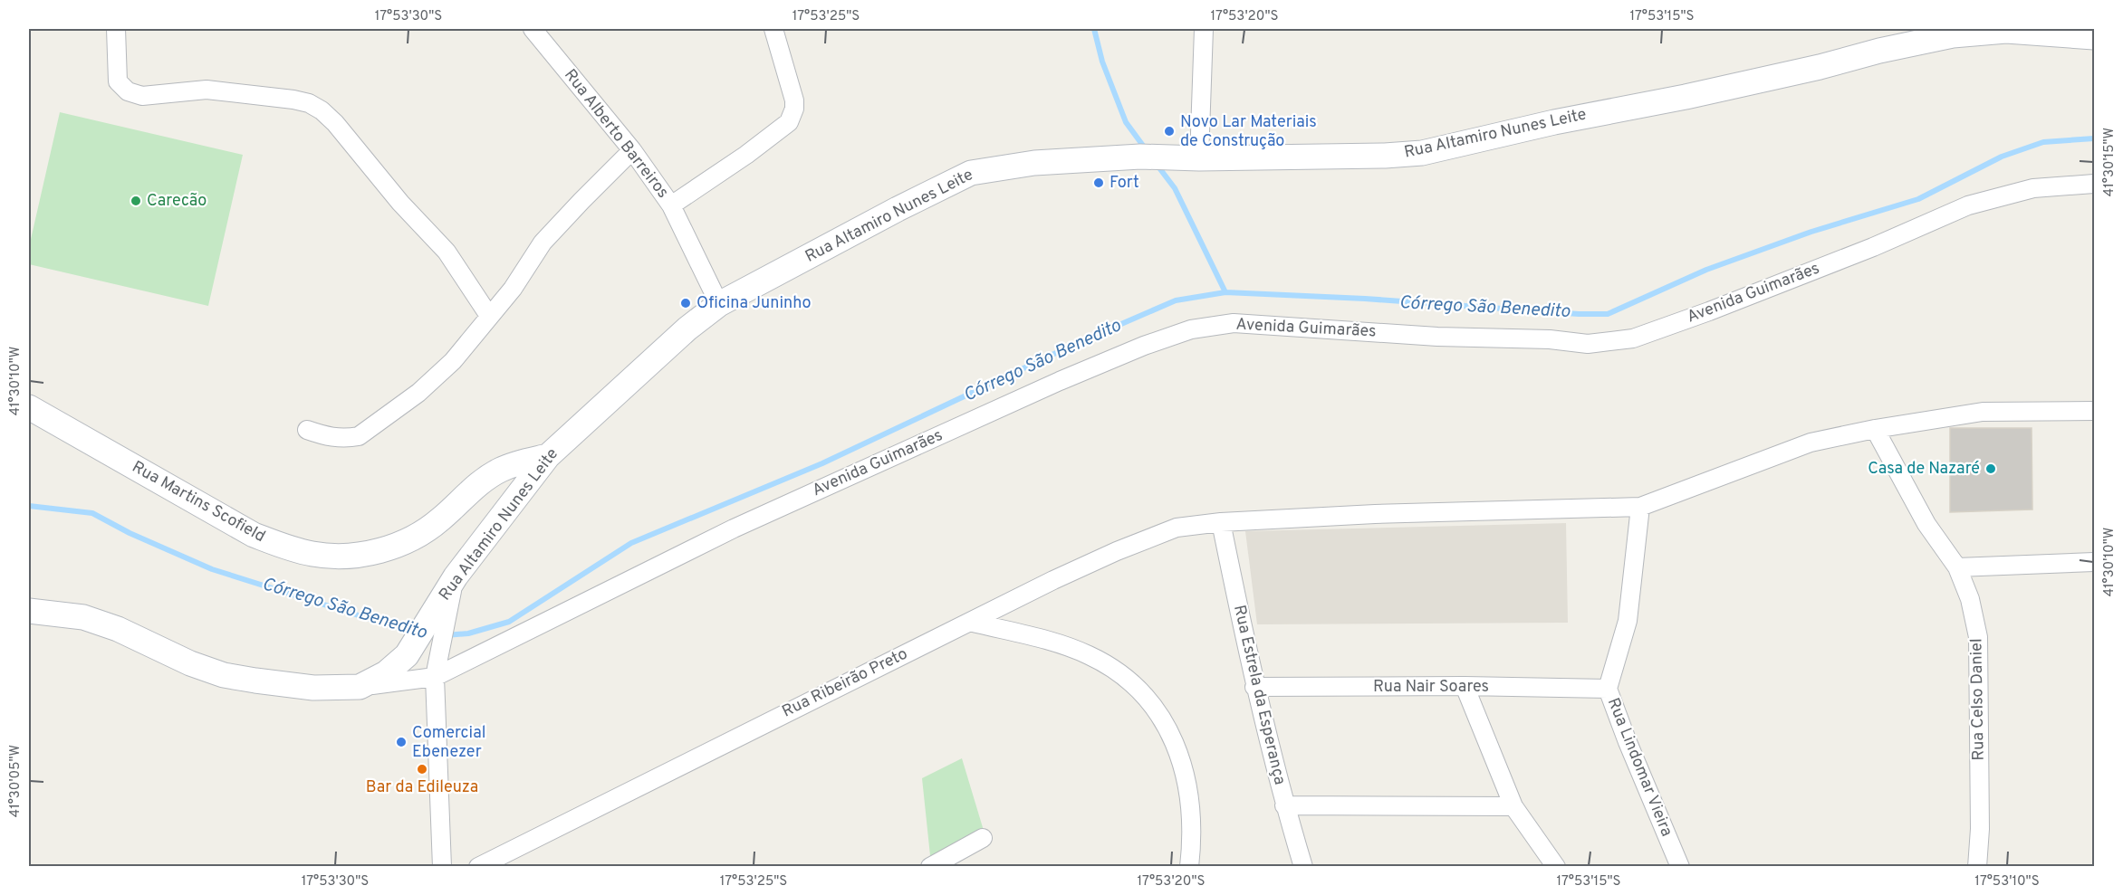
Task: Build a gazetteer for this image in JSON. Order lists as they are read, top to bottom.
{
  "streets": {
    "main road": ["Rua Altamiro Nunes Leite", "Rua Martins Scofield"],
    "street": [
      "Rua Alberto Barreiros",
      "Avenida Guimarães",
      "Rua Ribeirão Preto",
      "Rua Nair Soares",
      "Rua Estrela da Esperança",
      "Rua Celso Daniel",
      "Rua Lindomar Vieira"
    ]
  },
  "crossings": [
    ["Rua Alberto Barreiros", "Rua Altamiro Nunes Leite"],
    ["Rua Altamiro Nunes Leite", "Avenida Guimarães"],
    ["Rua Altamiro Nunes Leite", "Rua Martins Scofield"],
    ["Rua Ribeirão Preto", "Rua Estrela da Esperança"],
    ["Rua Ribeirão Preto", "Rua Celso Daniel"],
    ["Rua Ribeirão Preto", "Rua Lindomar Vieira"],
    ["Rua Nair Soares", "Rua Estrela da Esperança"],
    ["Rua Nair Soares", "Rua Lindomar Vieira"]
  ],
  "water": ["Córrego São Benedito"],
  "places": [
    "Novo Lar Materiais de Construção",
    "Fort",
    "Carecão",
    "Oficina Juninho",
    "Casa de Nazaré",
    "Comercial Ebenezer",
    "Bar da Edileuza"
  ],
  "coordinates": [
    "17°53'30\"S",
    "17°53'25\"S",
    "17°53'20\"S",
    "17°53'15\"S",
    "41°30'15\"W",
    "41°30'10\"W",
    "41°30'05\"W",
    "17°53'10\"S"
  ]
}
